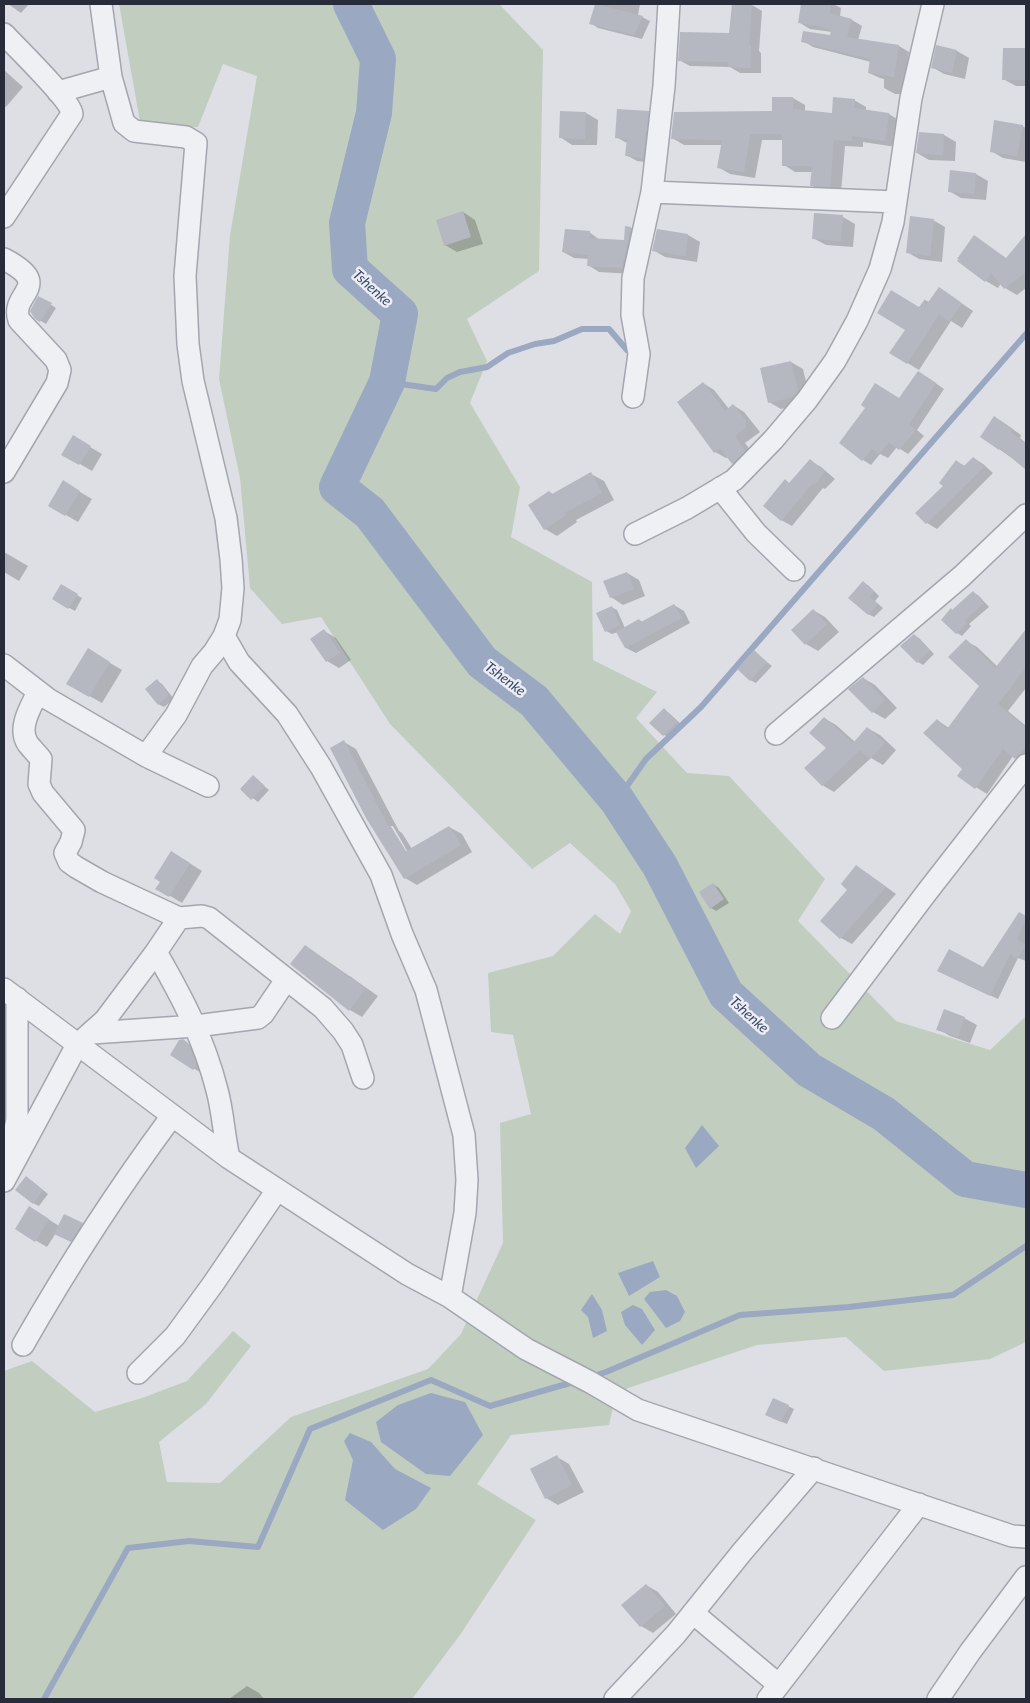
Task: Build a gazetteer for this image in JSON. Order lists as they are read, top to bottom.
{
  "water": ["Tshenke"]
}
